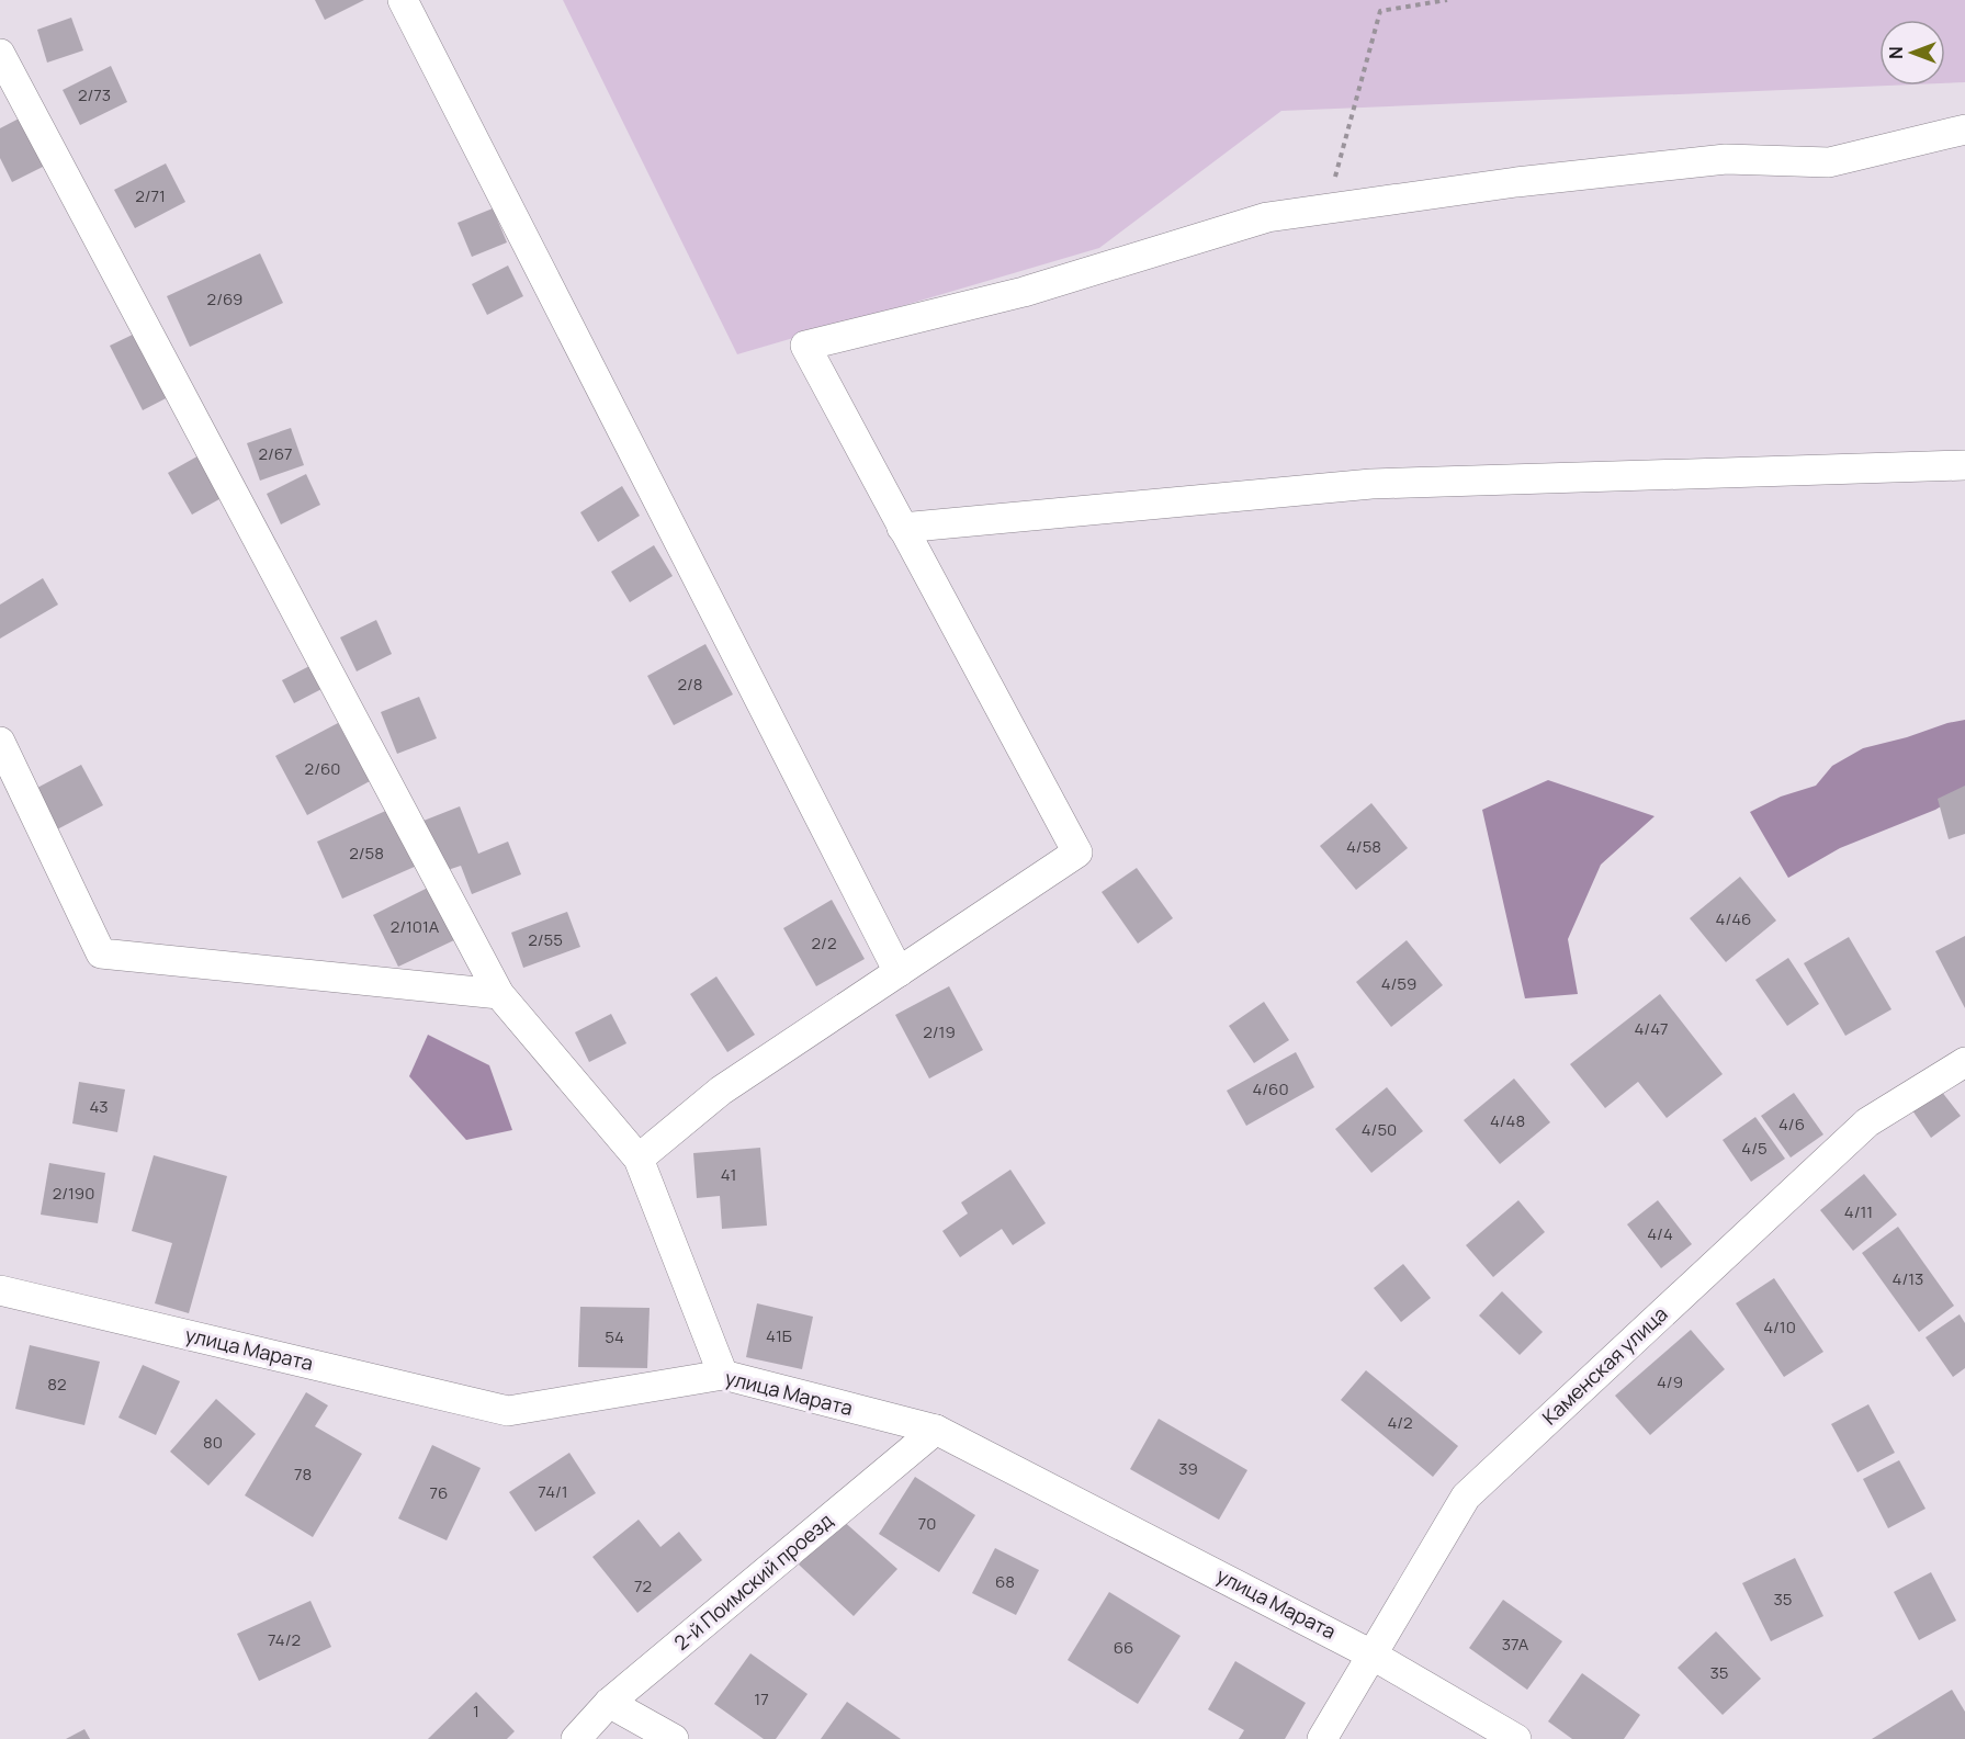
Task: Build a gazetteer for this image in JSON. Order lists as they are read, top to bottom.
{
  "streets": {
    "street": ["улица Марата", "Каменская улица", "2-й Поимский проезд"]
  },
  "crossings": [
    ["улица Марата", "Каменская улица"],
    ["улица Марата", "2-й Поимский проезд"]
  ],
  "house_numbers": [
    "2/73",
    "2/71",
    "2/69",
    "2/67",
    "2/8",
    "2/60",
    "4/58",
    "2/58",
    "4/46",
    "2/101А",
    "2/55",
    "2/2",
    "4/59",
    "4/47",
    "2/19",
    "4/60",
    "43",
    "4/48",
    "4/6",
    "4/50",
    "4/5",
    "41",
    "2/190",
    "4/11",
    "4/4",
    "4/13",
    "4/10",
    "41Б",
    "54",
    "4/9",
    "82",
    "4/2",
    "80",
    "39",
    "78",
    "74/1",
    "76",
    "70",
    "68",
    "72",
    "35",
    "74/2",
    "37А",
    "66",
    "35",
    "17",
    "1"
  ],
  "north": "left"
}
